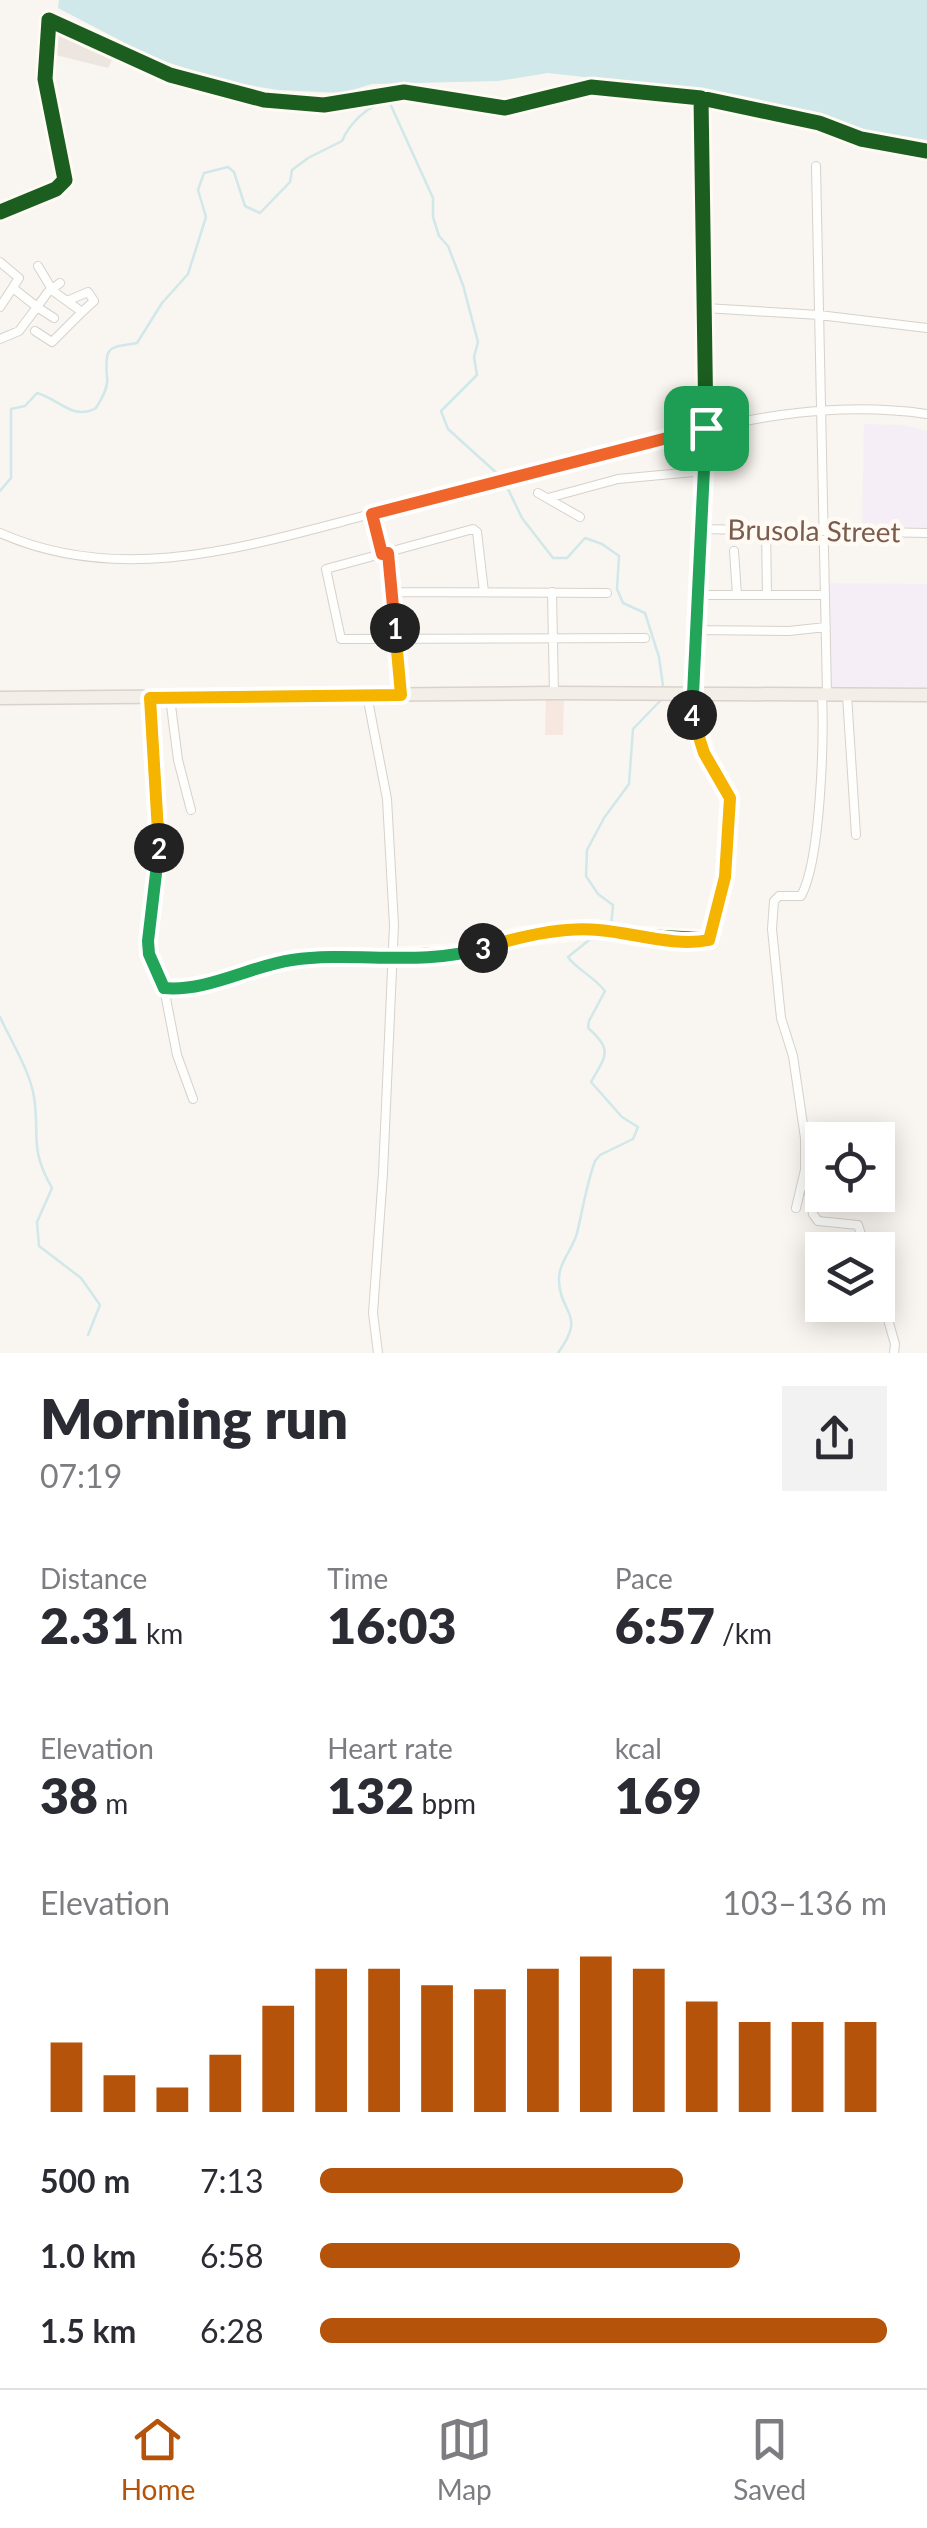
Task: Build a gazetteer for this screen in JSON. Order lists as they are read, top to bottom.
{
  "streets": {
    "street": ["Brusola Street"]
  },
  "page": {
    "pins": [
      "1",
      "4",
      "2",
      "3"
    ],
    "heading": ["Morning run", "07:19"],
    "stats": [
      ["Distance", "2.31 km"],
      ["Time", "16:03"],
      ["Pace", "6:57 /km"],
      ["Elevation", "38 m"],
      ["Heart rate", "132 bpm"],
      ["kcal", "169"]
    ],
    "chart": ["Elevation", "103–136 m"],
    "list": [
      {
        "name": "500 m",
        "note": "7:13"
      },
      {
        "name": "1.0 km",
        "note": "6:58"
      },
      {
        "name": "1.5 km",
        "note": "6:28"
      }
    ],
    "tabs": ["Home", "Map", "Saved"]
  }
}
